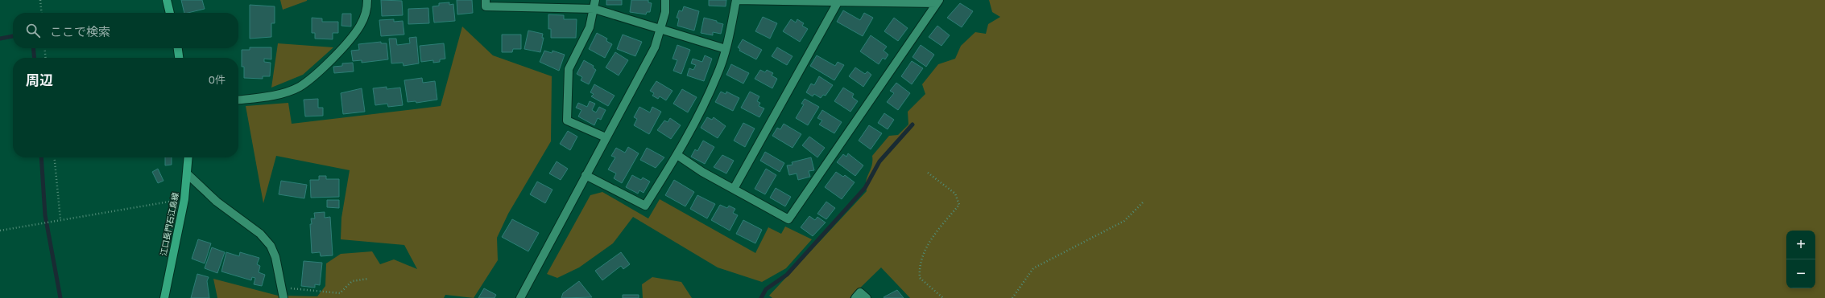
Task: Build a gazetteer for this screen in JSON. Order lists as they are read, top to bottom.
{
  "streets": {
    "main road": ["江口長門石江島線"]
  },
  "page": {
    "search": "ここで検索",
    "heading": ["周辺", "0件"],
    "map_buttons": ["+", "−"]
  }
}
